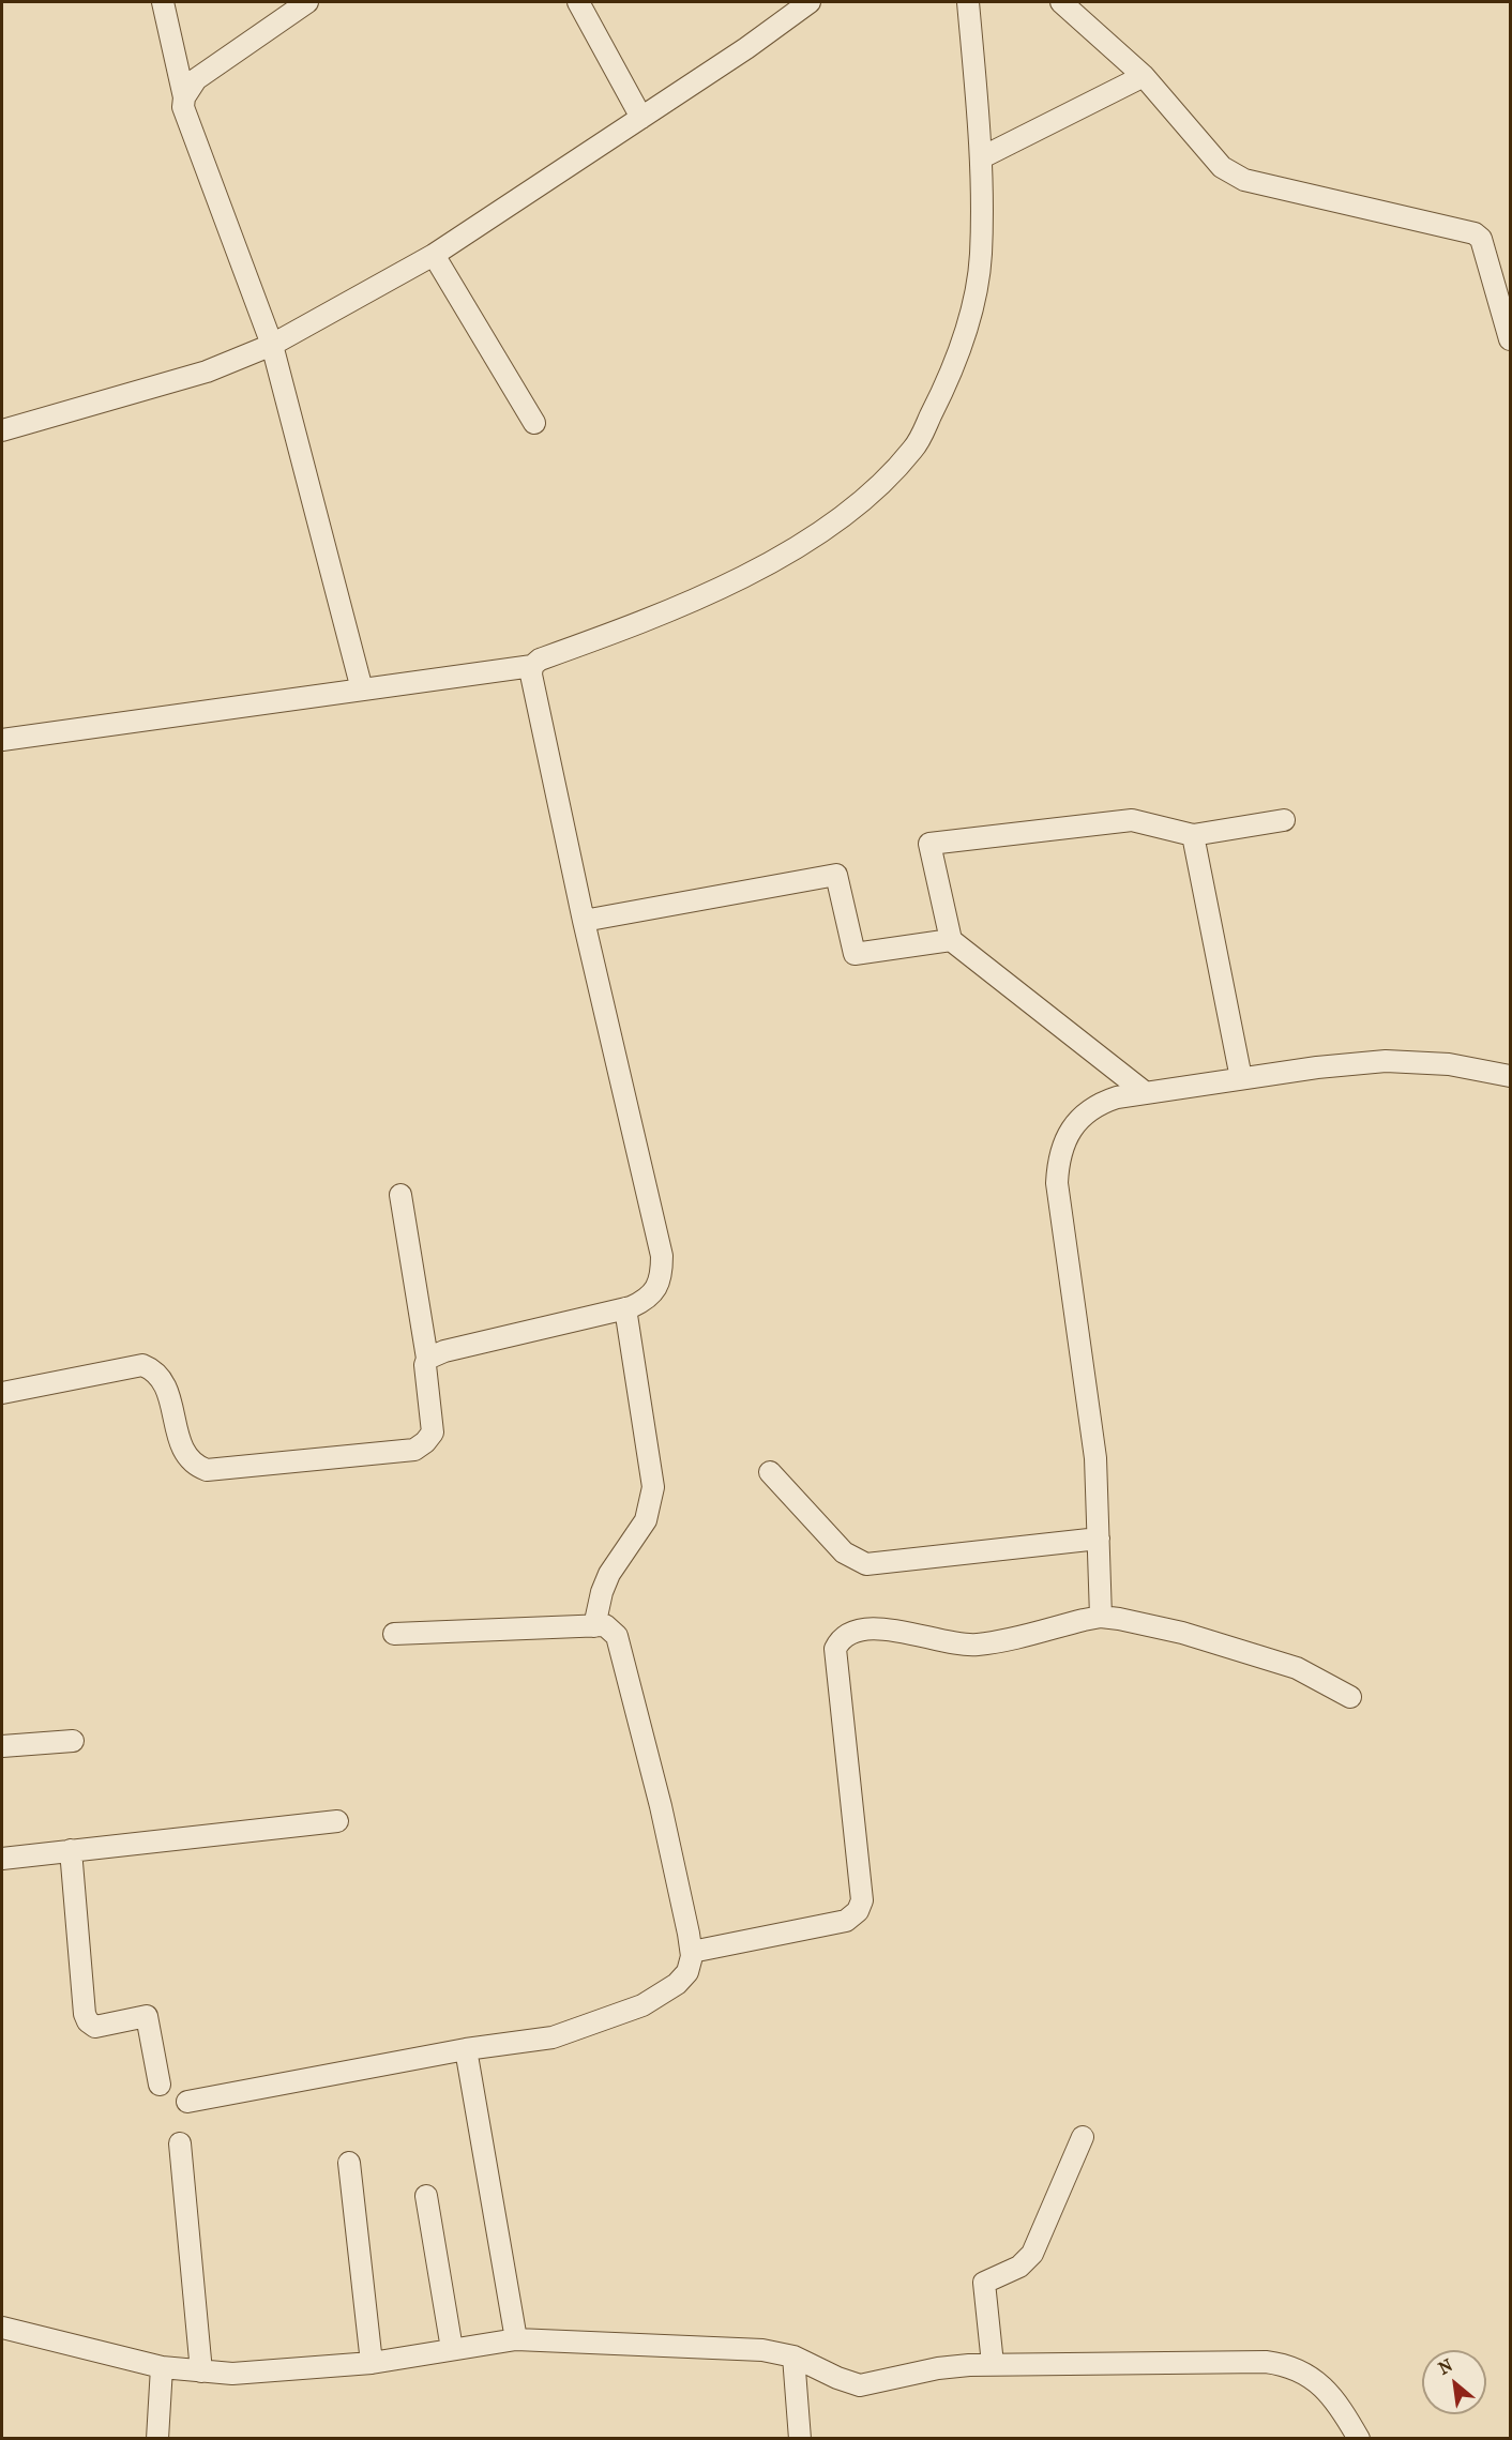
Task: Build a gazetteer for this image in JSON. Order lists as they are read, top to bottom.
{
  "north": "top left"
}
